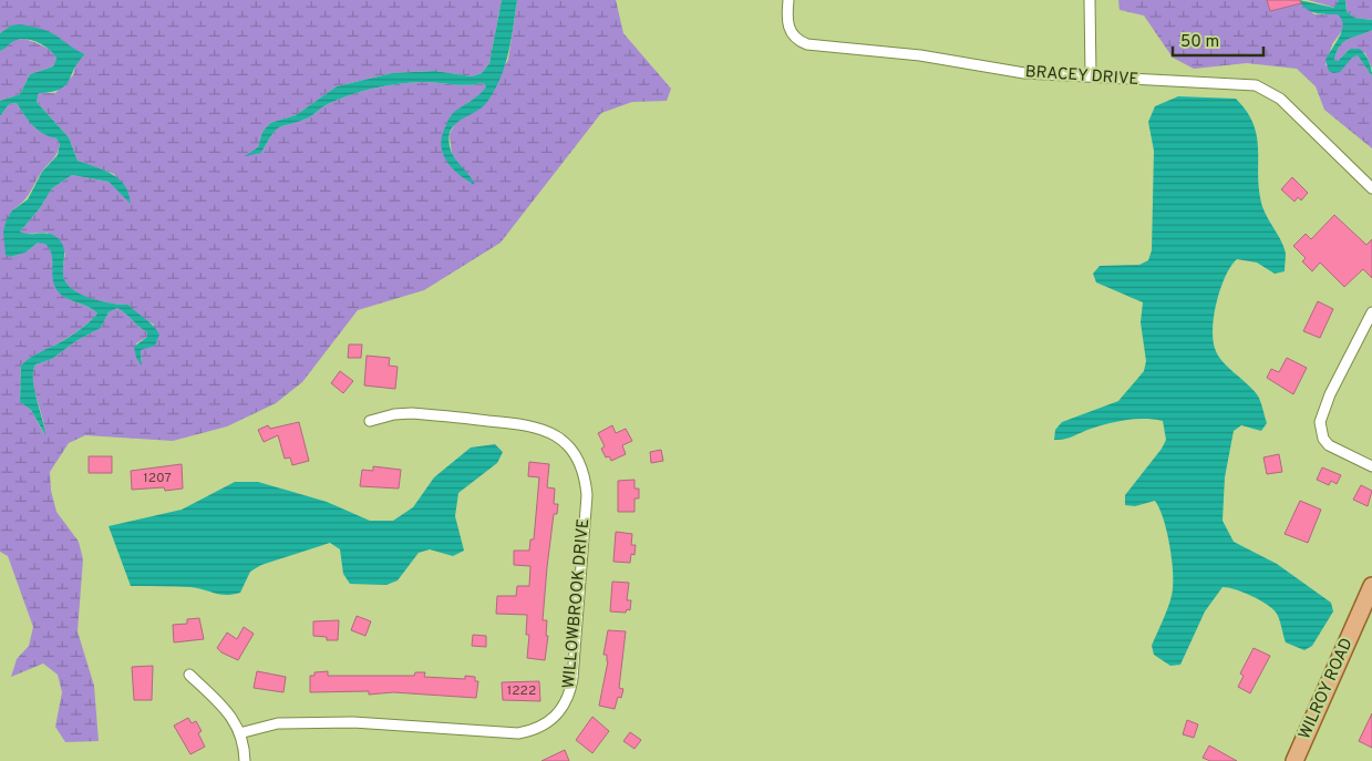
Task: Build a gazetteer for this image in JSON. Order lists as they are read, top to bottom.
{
  "streets": {
    "main road": ["WILROY ROAD"],
    "street": ["BRACEY DRIVE", "WILLOWBROOK DRIVE"]
  },
  "house_numbers": ["1207", "1222"],
  "scale_bar": "50 m"
}
